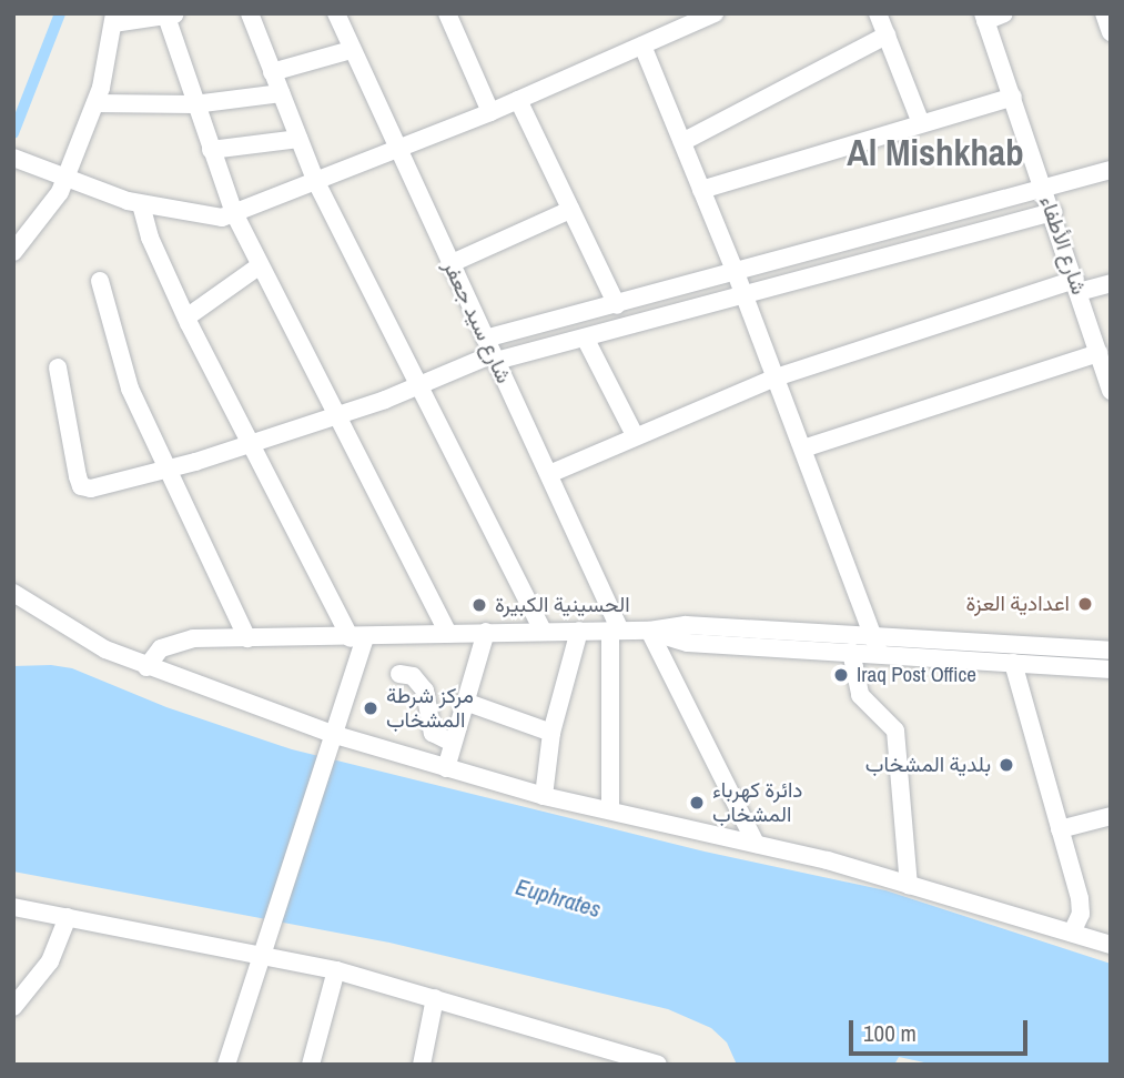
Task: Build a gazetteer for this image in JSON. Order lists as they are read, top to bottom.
{
  "streets": {
    "street": ["شارع الأطفاء", "شارع سيد جعفر"]
  },
  "districts": ["Al Mishkhab"],
  "water": ["Euphrates"],
  "places": [
    "اعدادية العزة",
    "الحسينية الكبيرة",
    "Iraq Post Office",
    "مركز شرطة المشخاب",
    "بلدية المشخاب",
    "دائرة كهرباء المشخاب"
  ],
  "scale_bar": "100 m"
}
